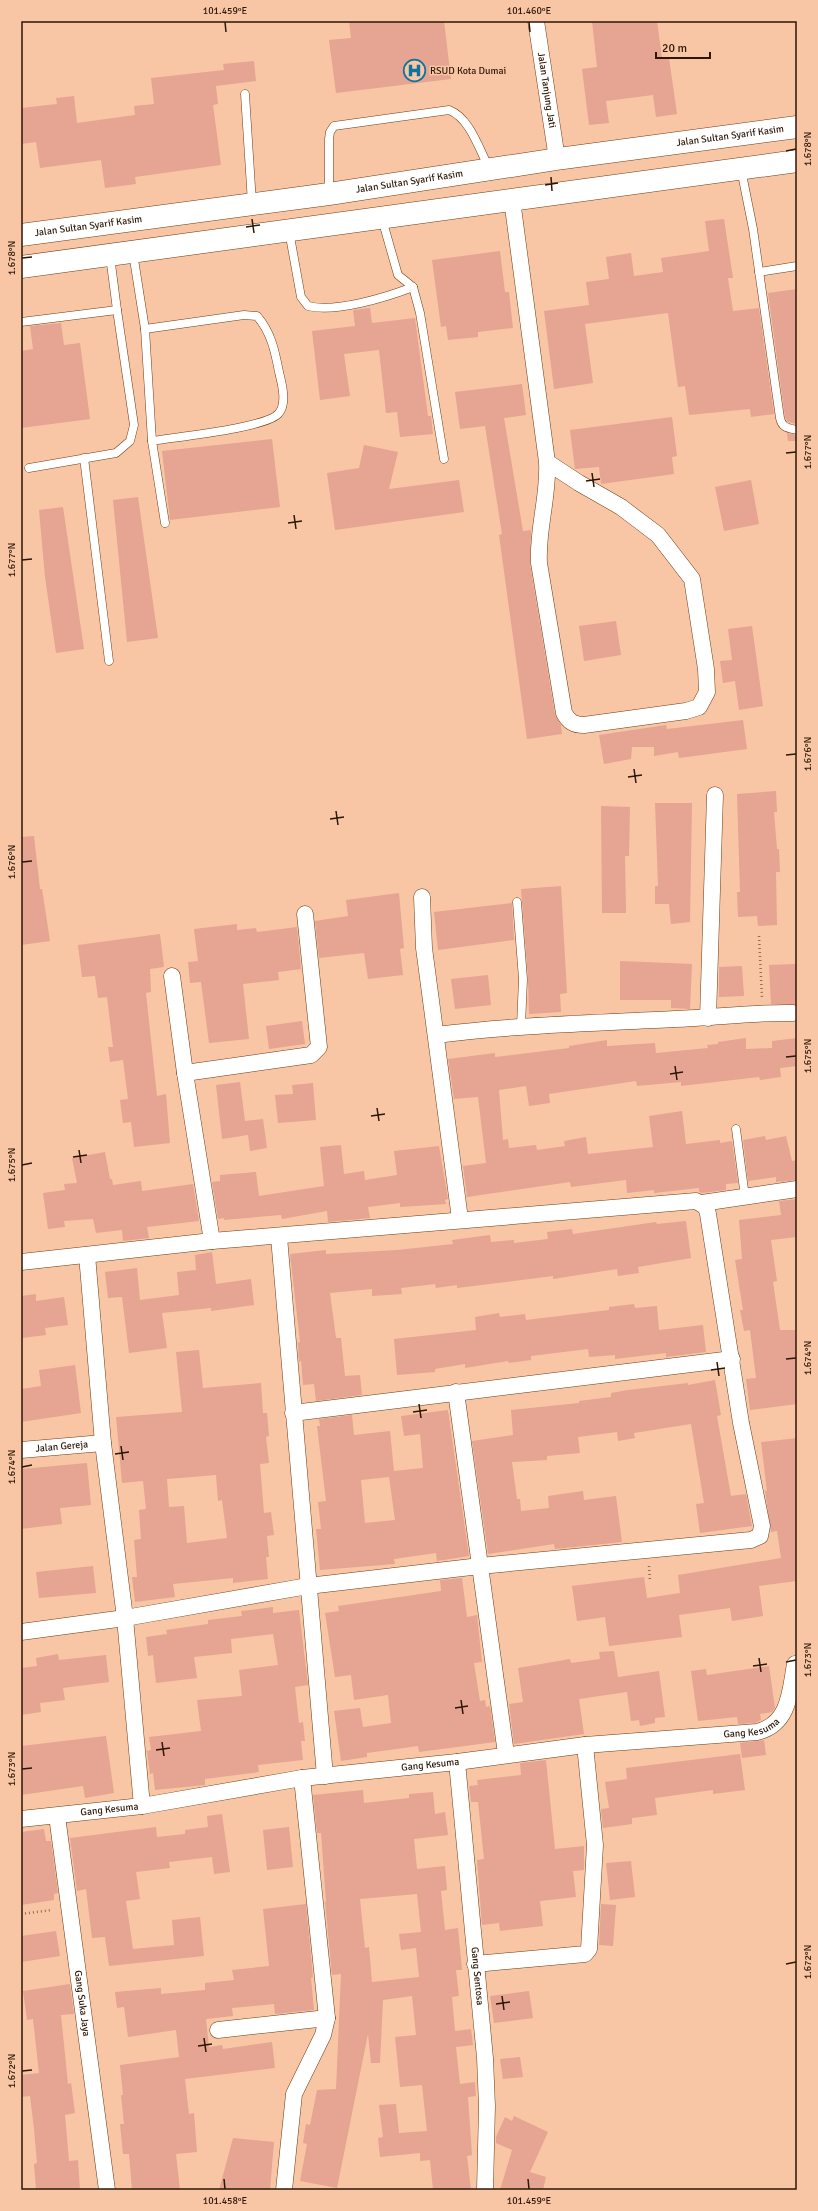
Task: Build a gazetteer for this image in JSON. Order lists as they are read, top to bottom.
{
  "streets": {
    "street": [
      "Jalan Tanjung Jati",
      "Jalan Sultan Syarif Kasim",
      "Jalan Gereja",
      "Gang Kesuma",
      "Gang Sentosa",
      "Gang Suka Jaya"
    ]
  },
  "crossings": [
    ["Jalan Tanjung Jati", "Jalan Sultan Syarif Kasim"],
    ["Gang Kesuma", "Gang Sentosa"],
    ["Gang Kesuma", "Gang Suka Jaya"]
  ],
  "places": {
    "hospital": ["RSUD Kota Dumai"]
  },
  "scale_bar": "20 m",
  "coordinates": [
    "101.459°E",
    "101.460°E",
    "1.678°N",
    "1.677°N",
    "1.676°N",
    "1.675°N",
    "1.674°N",
    "1.673°N",
    "1.672°N",
    "101.458°E"
  ]
}
